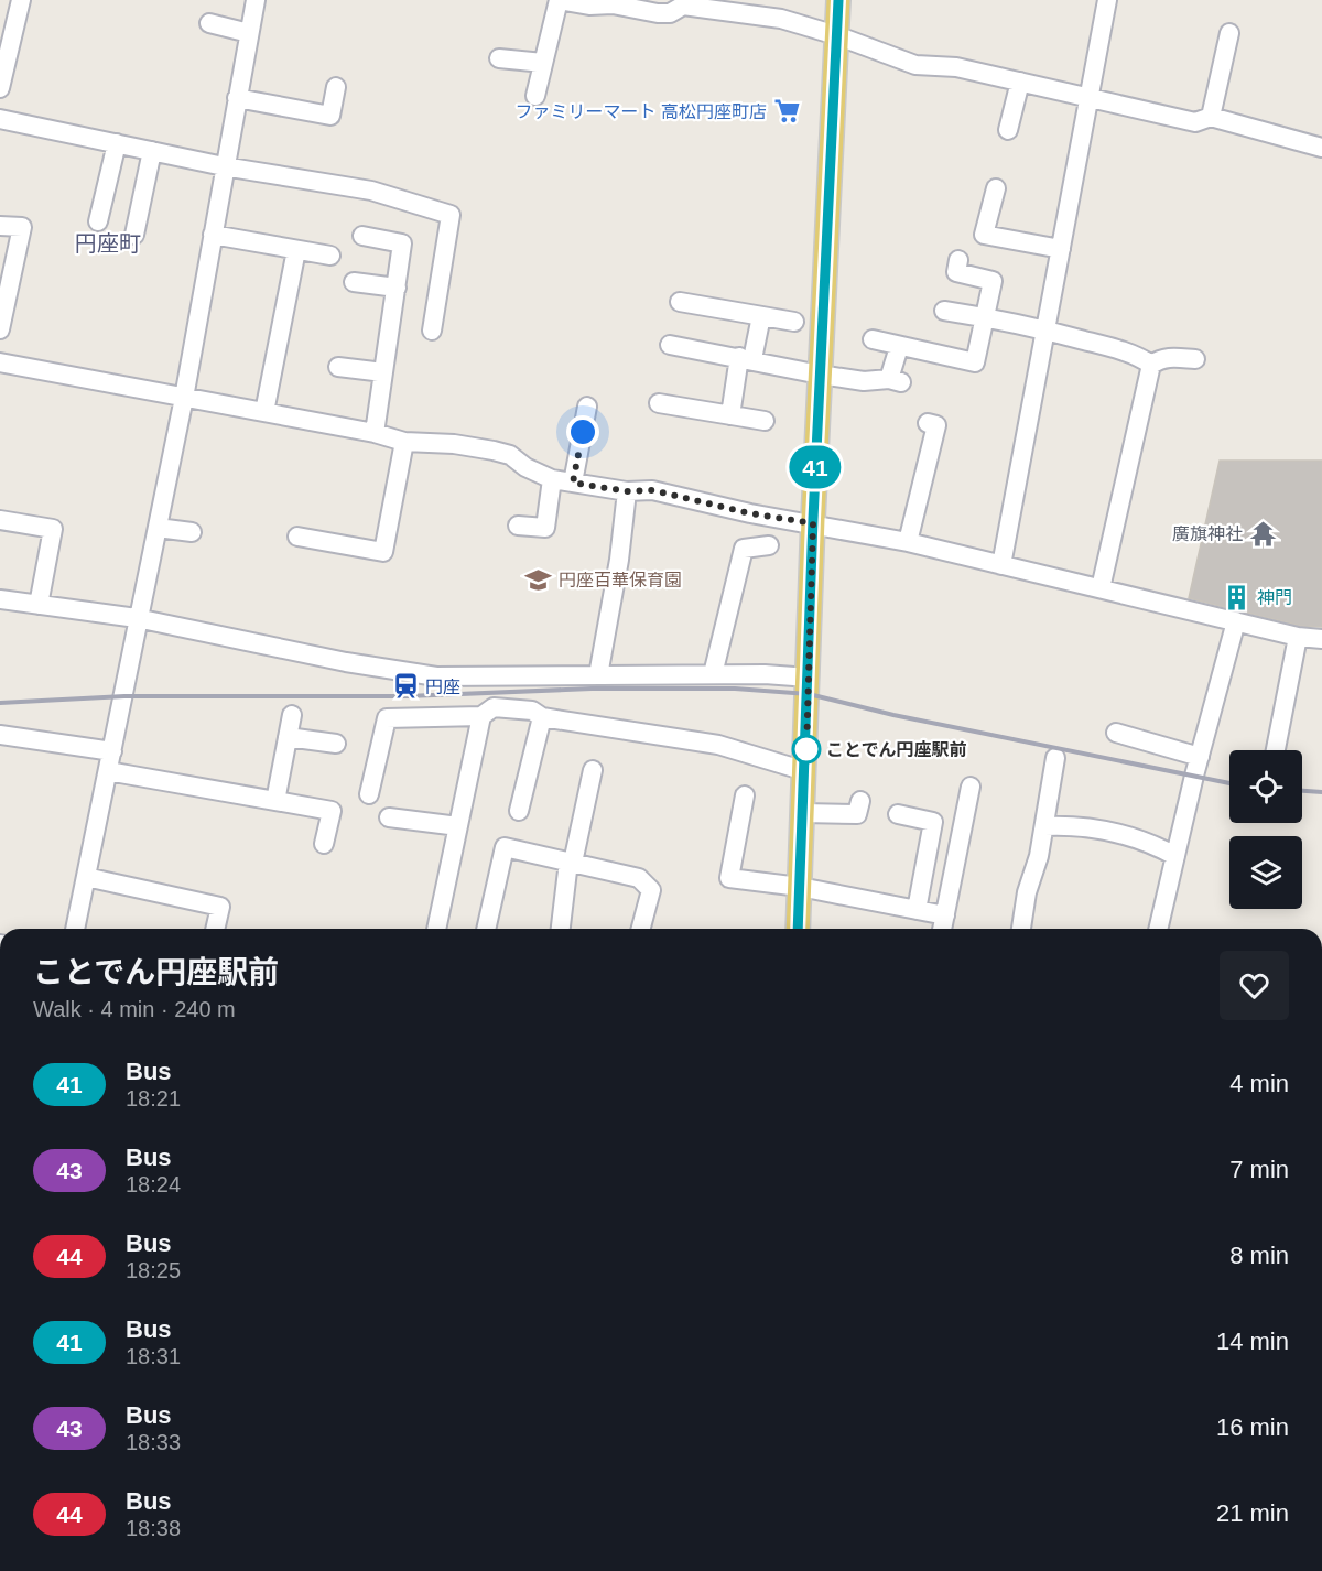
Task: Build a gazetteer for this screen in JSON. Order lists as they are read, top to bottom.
{
  "districts": ["円座町"],
  "places": {
    "supermarket": ["ファミリーマート 高松円座町店"],
    "temple": ["廣旗神社"],
    "school or university": ["円座百華保育園"],
    "building": ["神門"],
    "station": ["円座"],
    "other": ["ことでん円座駅前"]
  },
  "lines": ["bus line 41"],
  "page": {
    "on_map": "41",
    "heading": ["ことでん円座駅前", "Walk · 4 min · 240 m"],
    "list": [
      {
        "mark": "41",
        "name": "Bus",
        "note": "18:21",
        "value": "4 min"
      },
      {
        "mark": "43",
        "name": "Bus",
        "note": "18:24",
        "value": "7 min"
      },
      {
        "mark": "44",
        "name": "Bus",
        "note": "18:25",
        "value": "8 min"
      },
      {
        "mark": "41",
        "name": "Bus",
        "note": "18:31",
        "value": "14 min"
      },
      {
        "mark": "43",
        "name": "Bus",
        "note": "18:33",
        "value": "16 min"
      },
      {
        "mark": "44",
        "name": "Bus",
        "note": "18:38",
        "value": "21 min"
      }
    ]
  }
}
